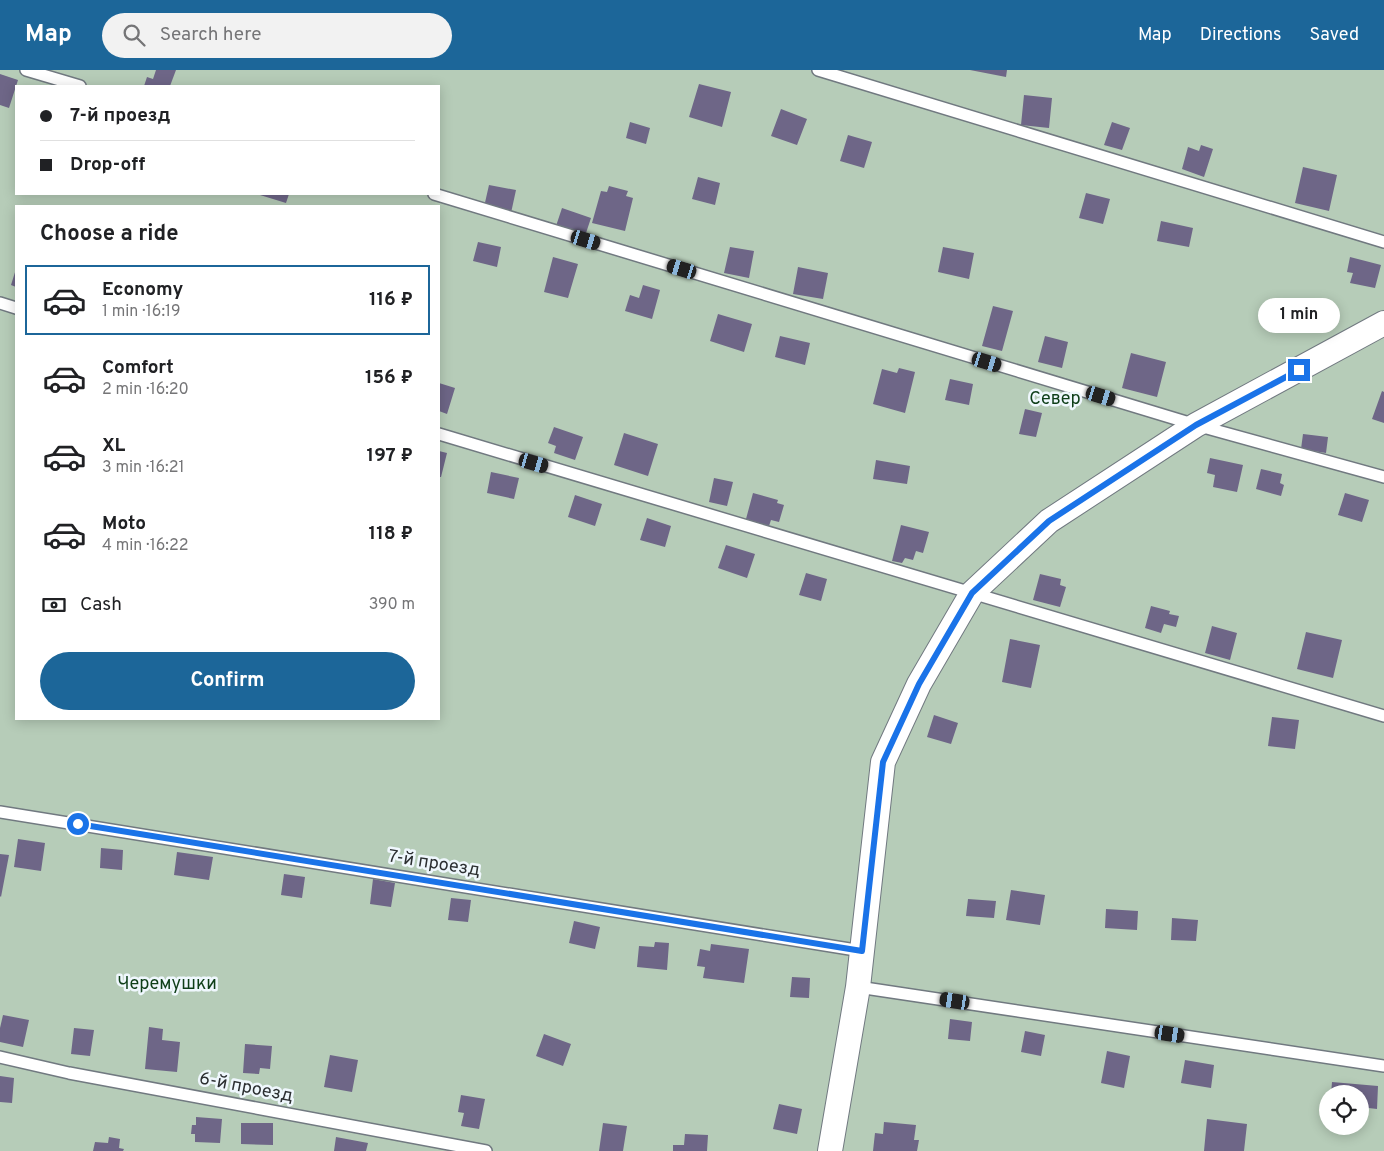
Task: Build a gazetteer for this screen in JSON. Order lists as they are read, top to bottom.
{
  "streets": {
    "lane": ["7-й проезд", "6-й проезд"]
  },
  "parks": ["Север", "Черемушки"],
  "page": {
    "header": "Map",
    "search": "Search here",
    "nav": ["Map", "Directions", "Saved"],
    "banner": ["7-й проезд", "Drop-off"],
    "heading": "Choose a ride",
    "list": [
      {
        "name": "Economy",
        "note": "1 min · 16:19",
        "value": "116 ₽"
      },
      {
        "name": "Comfort",
        "note": "2 min · 16:20",
        "value": "156 ₽"
      },
      {
        "name": "XL",
        "note": "3 min · 16:21",
        "value": "197 ₽"
      },
      {
        "name": "Moto",
        "note": "4 min · 16:22",
        "value": "118 ₽"
      }
    ],
    "bubble": "1 min",
    "pay": ["Cash", "390 m"],
    "buttons": "Confirm"
  }
}
